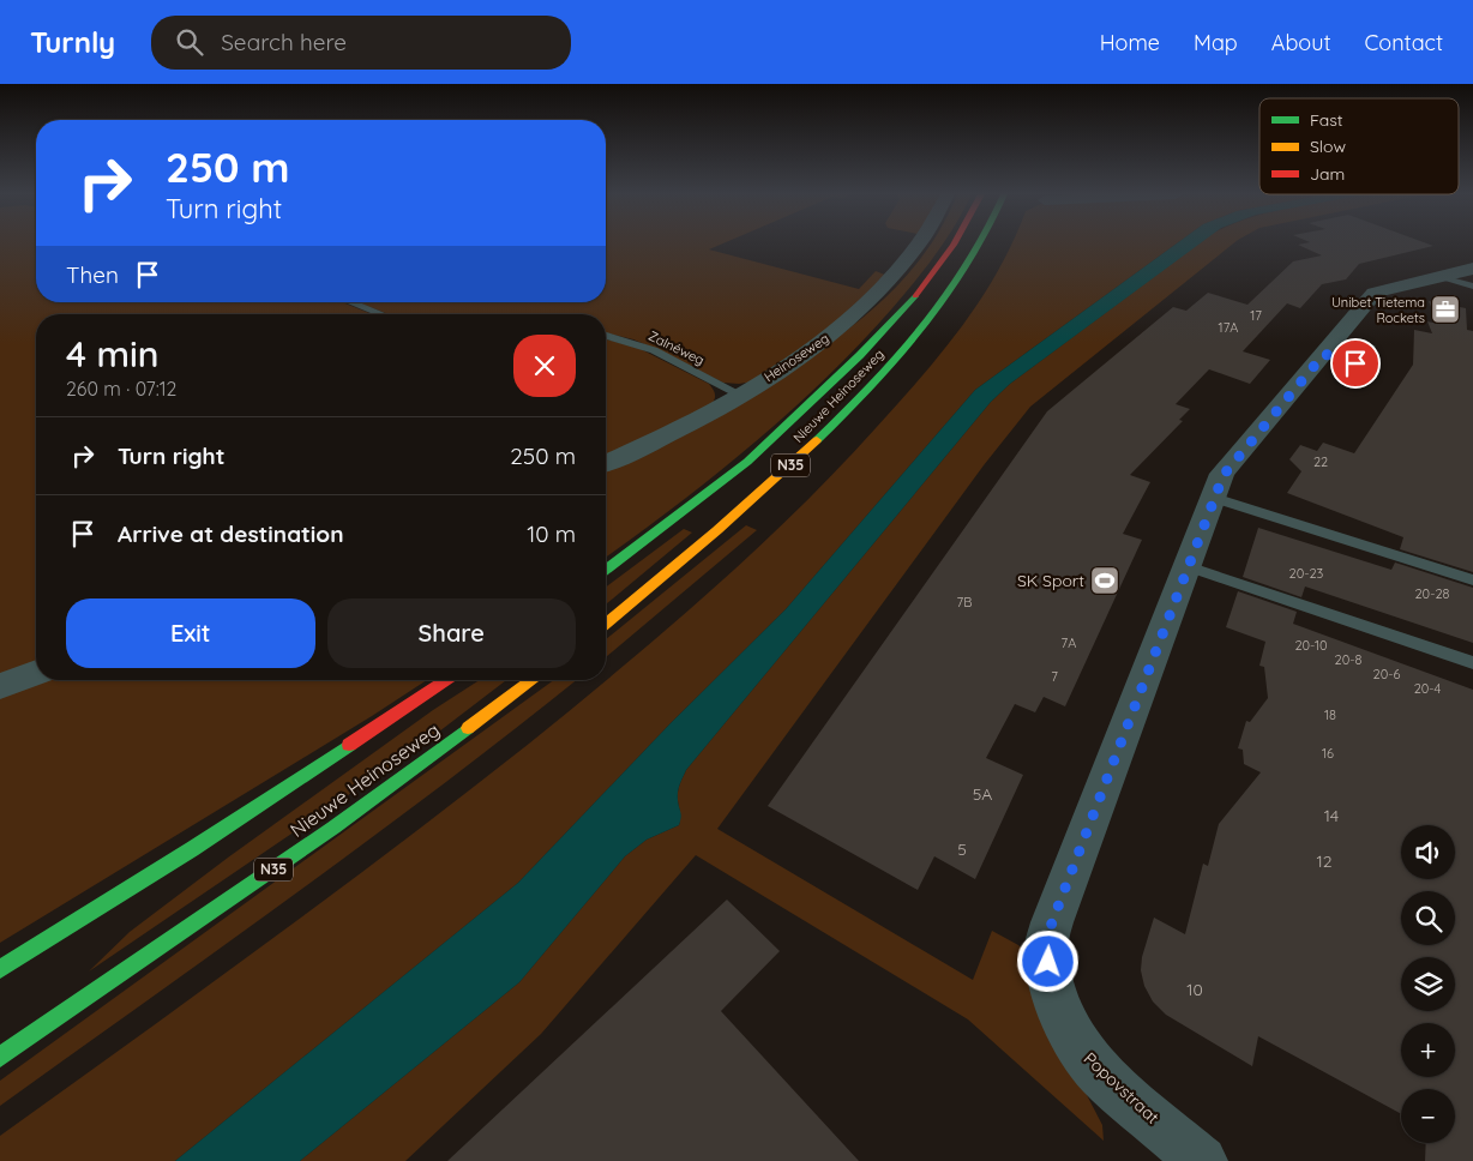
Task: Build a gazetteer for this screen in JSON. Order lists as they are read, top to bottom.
{
  "streets": {
    "highway": ["Nieuwe Heinoseweg", "N35"],
    "street": ["Heinoseweg", "Popovstraat"],
    "lane": ["Zalnéweg"]
  },
  "crossings": [
    ["Zalnéweg", "Heinoseweg"]
  ],
  "places": {
    "office": ["Unibet Tietema Rockets"],
    "sports": ["SK Sport"]
  },
  "house_numbers": [
    "17",
    "17A",
    "22",
    "20-23",
    "20-28",
    "7B",
    "7A",
    "20-10",
    "20-8",
    "20-6",
    "7",
    "20-4",
    "18",
    "16",
    "5A",
    "14",
    "5",
    "12",
    "10"
  ],
  "legend": ["Fast", "Slow", "Jam"],
  "page": {
    "header": "Turnly",
    "search": "Search here",
    "nav": [
      "Home",
      "Map",
      "About",
      "Contact"
    ],
    "turn": ["250 m", "Turn right"],
    "then": "Then",
    "heading": ["4 min", "260 m · 07:12"],
    "list": [
      {
        "name": "Turn right",
        "value": "250 m"
      },
      {
        "name": "Arrive at destination",
        "value": "10 m"
      }
    ],
    "buttons": ["Exit", "Share"],
    "map_buttons": ["+", "−"]
  }
}
